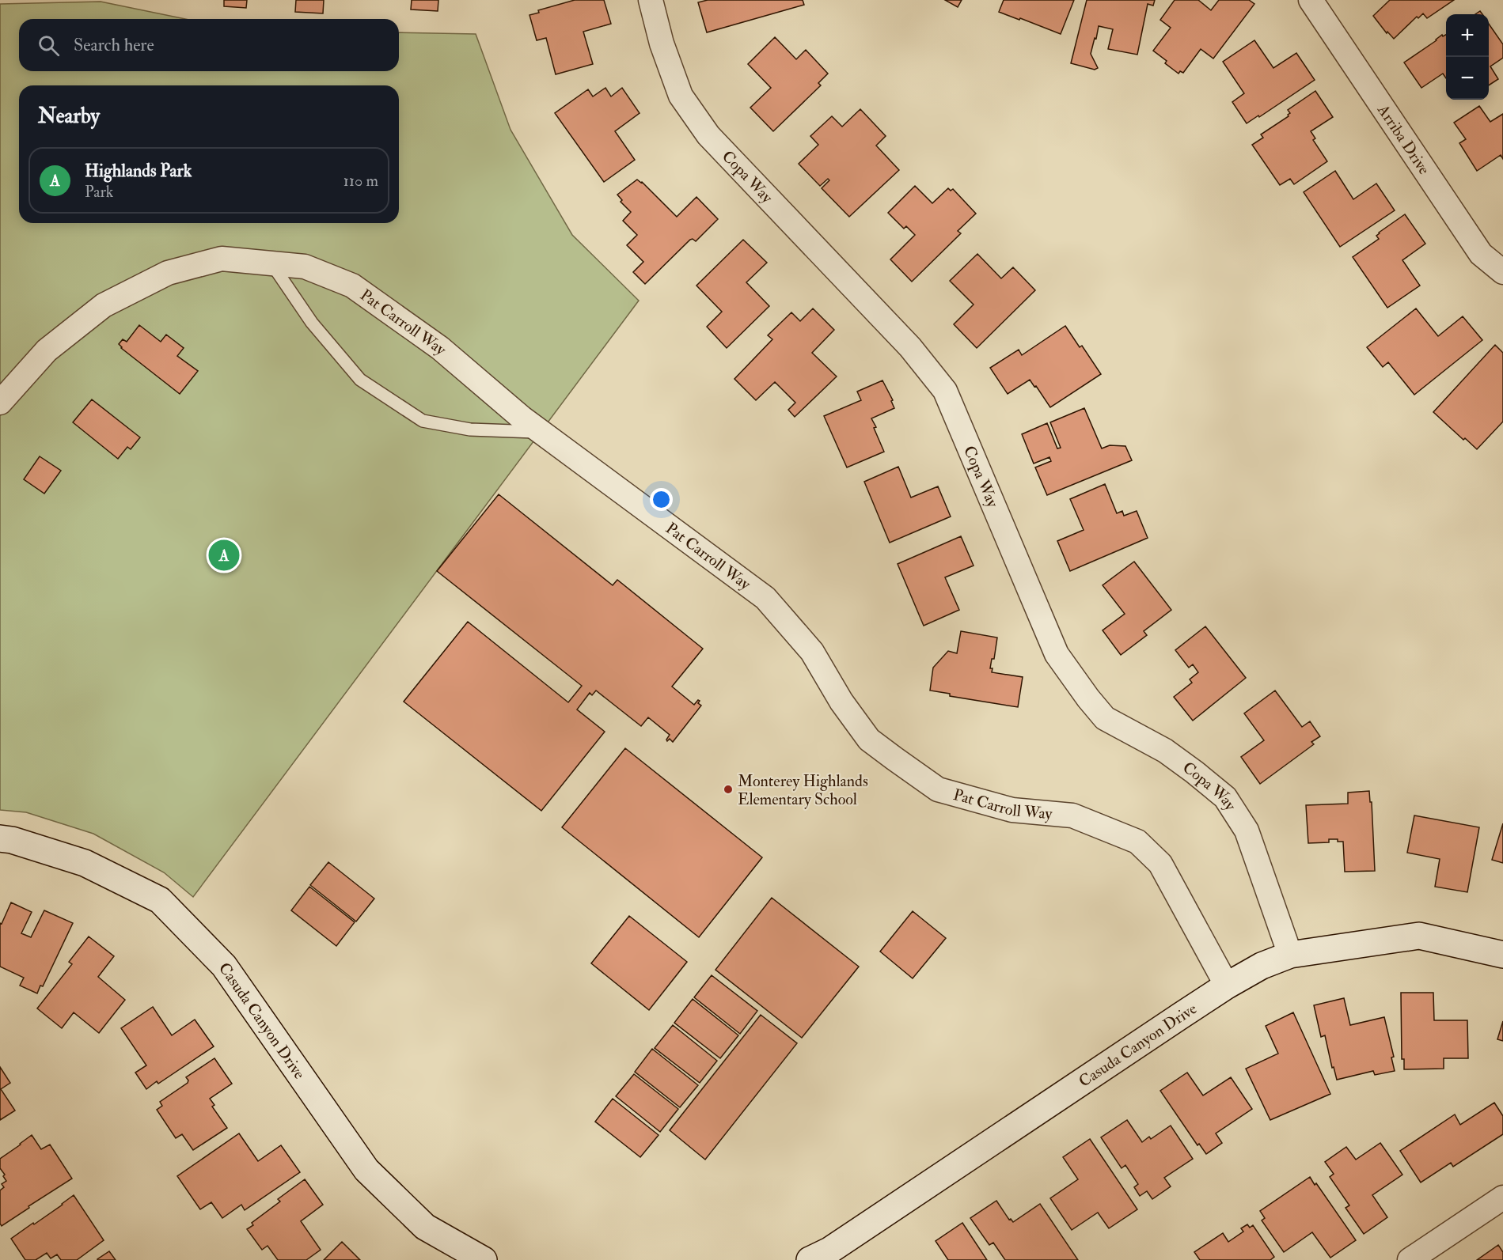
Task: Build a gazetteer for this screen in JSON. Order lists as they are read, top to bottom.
{
  "streets": {
    "street": [
      "Arriba Drive",
      "Copa Way",
      "Pat Carroll Way",
      "Casuda Canyon Drive"
    ]
  },
  "crossings": [
    ["Copa Way", "Casuda Canyon Drive"],
    ["Pat Carroll Way", "Casuda Canyon Drive"]
  ],
  "places": ["Monterey Highlands Elementary School"],
  "page": {
    "map_buttons": ["+", "−"],
    "search": "Search here",
    "heading": "Nearby",
    "list": [
      {
        "mark": "A",
        "name": "Highlands Park",
        "note": "Park",
        "value": "110 m"
      }
    ],
    "pins": "A"
  }
}
